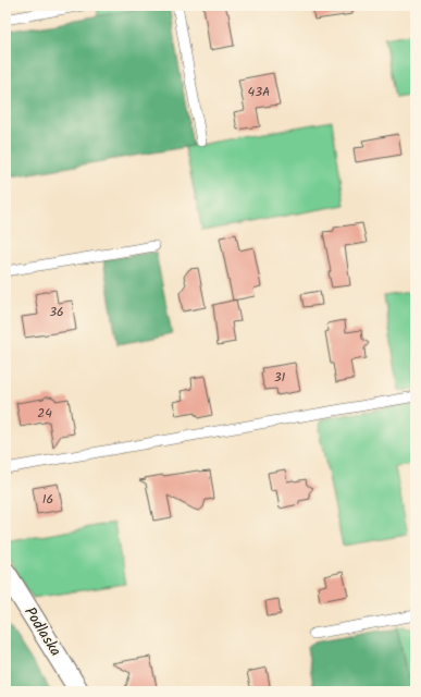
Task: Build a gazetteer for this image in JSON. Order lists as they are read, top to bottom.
{
  "streets": {
    "street": ["Podlaska"]
  },
  "house_numbers": [
    "43A",
    "36",
    "31",
    "24",
    "16"
  ]
}
